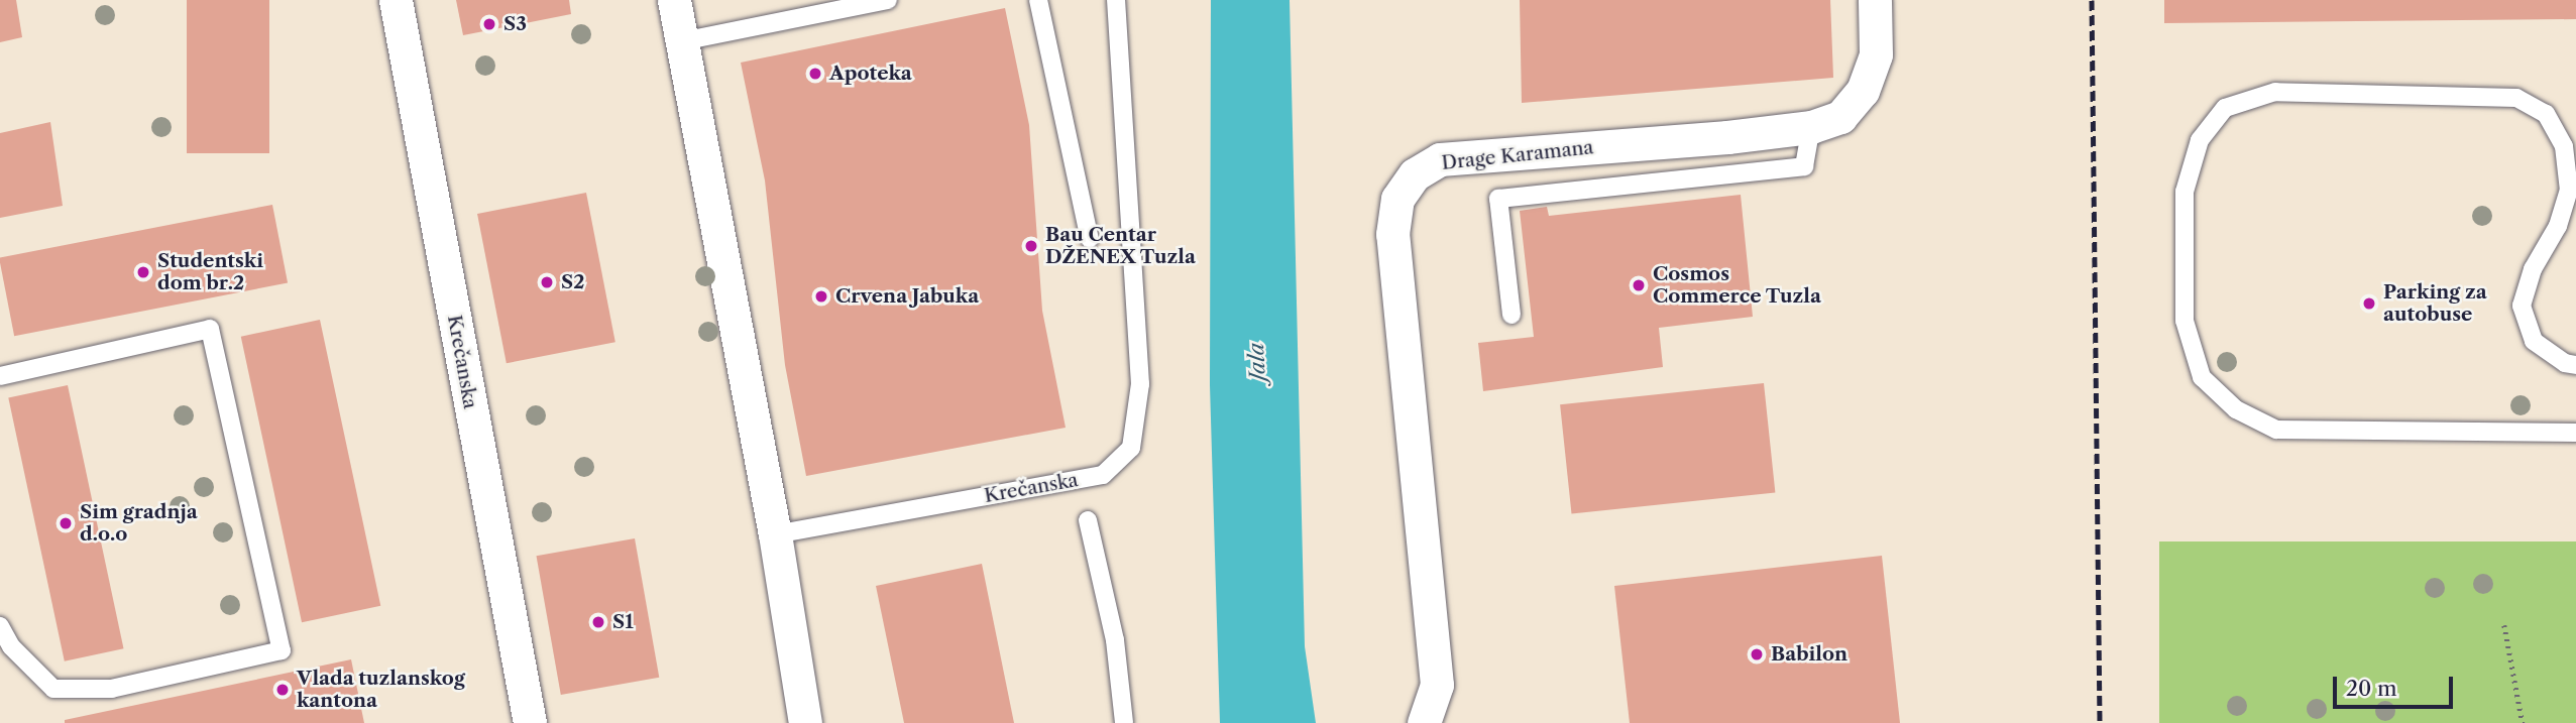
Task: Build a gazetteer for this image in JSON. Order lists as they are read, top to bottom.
{
  "streets": {
    "street": ["Drage Karamana", "Krečanska"]
  },
  "water": ["Jala"],
  "places": [
    "S3",
    "Apoteka",
    "Bau Centar DŽENEX Tuzla",
    "Studentski dom br.2",
    "S2",
    "Cosmos Commerce Tuzla",
    "Crvena Jabuka",
    "Parking za autobuse",
    "Sim gradnja d.o.o",
    "S1",
    "Babilon",
    "Vlada tuzlanskog kantona"
  ],
  "scale_bar": "20 m"
}
